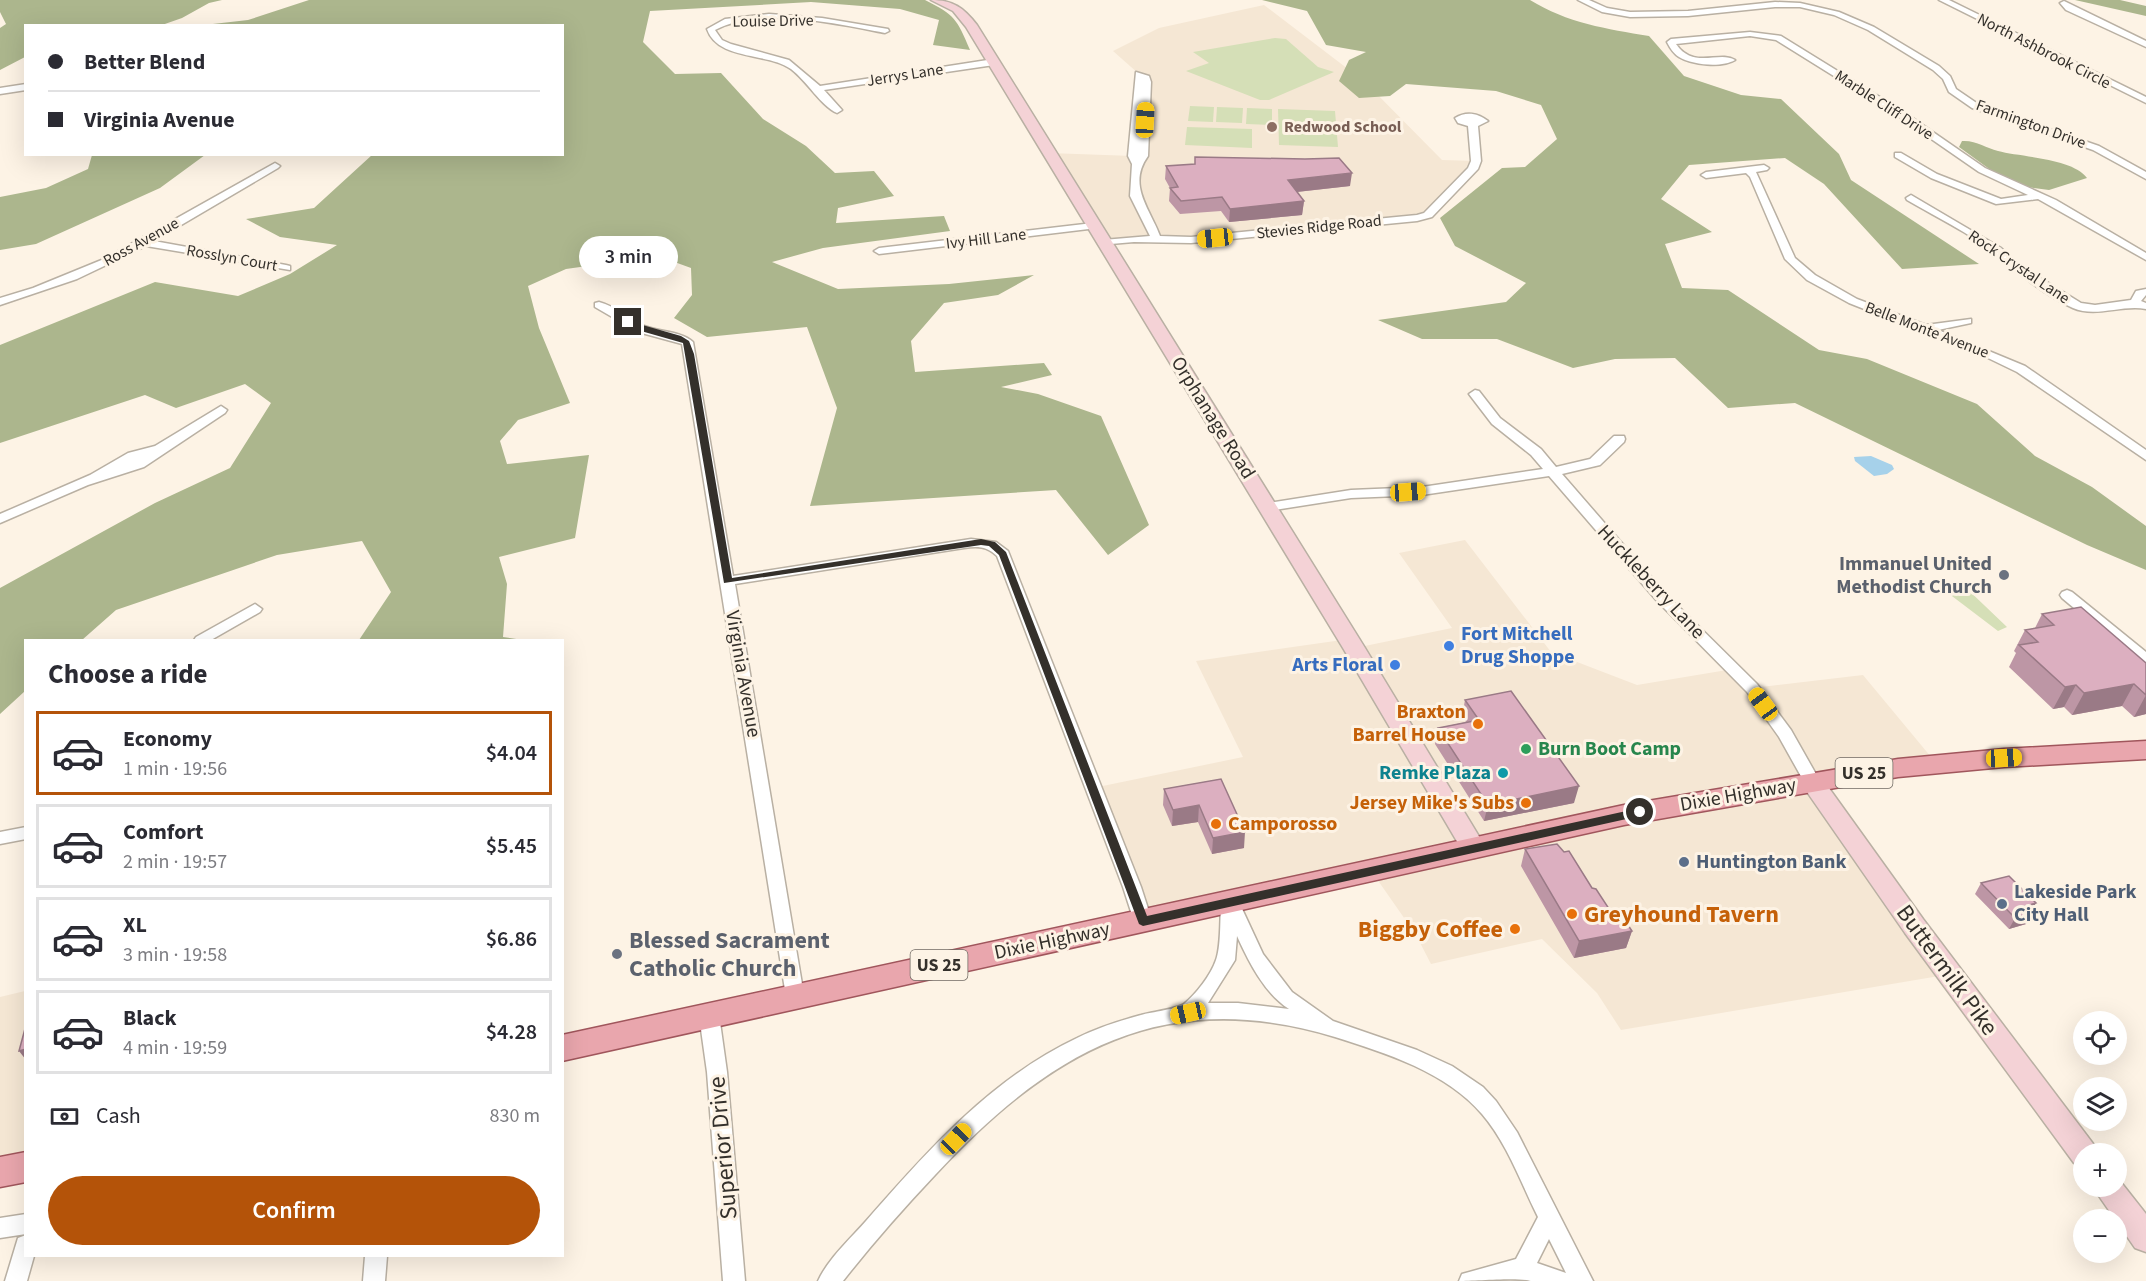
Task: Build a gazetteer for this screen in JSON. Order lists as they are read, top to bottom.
{
  "streets": {
    "main road": [
      "Orphanage Road",
      "US 25",
      "Dixie Highway",
      "Buttermilk Pike"
    ],
    "street": [
      "Louise Drive",
      "North Ashbrook Circle",
      "Jerrys Lane",
      "Marble Cliff Drive",
      "Farmington Drive",
      "Stevies Ridge Road",
      "Ivy Hill Lane",
      "Ross Avenue",
      "Rosslyn Court",
      "Rock Crystal Lane",
      "Belle Monte Avenue",
      "Huckleberry Lane",
      "Virginia Avenue",
      "Superior Drive"
    ]
  },
  "crossings": [
    ["Louise Drive", "Jerrys Lane"],
    ["Jerrys Lane", "Orphanage Road"],
    ["Stevies Ridge Road", "Orphanage Road"],
    ["Ivy Hill Lane", "Orphanage Road"],
    ["Ross Avenue", "Rosslyn Court"],
    ["Orphanage Road", "Dixie Highway"],
    ["Huckleberry Lane", "Dixie Highway"],
    ["Huckleberry Lane", "Buttermilk Pike"],
    ["Virginia Avenue", "Dixie Highway"],
    ["Dixie Highway", "Buttermilk Pike"],
    ["Dixie Highway", "Superior Drive"]
  ],
  "places": [
    "Redwood School",
    "Immanuel United Methodist Church",
    "Fort Mitchell Drug Shoppe",
    "Arts Floral",
    "Braxton Barrel House",
    "Burn Boot Camp",
    "Remke Plaza",
    "Jersey Mike's Subs",
    "Camporosso",
    "Huntington Bank",
    "Lakeside Park City Hall",
    "Greyhound Tavern",
    "Biggby Coffee",
    "Blessed Sacrament Catholic Church"
  ],
  "page": {
    "banner": ["Better Blend", "Virginia Avenue"],
    "bubble": "3 min",
    "heading": "Choose a ride",
    "list": [
      {
        "name": "Economy",
        "note": "1 min · 19:56",
        "value": "$4.04"
      },
      {
        "name": "Comfort",
        "note": "2 min · 19:57",
        "value": "$5.45"
      },
      {
        "name": "XL",
        "note": "3 min · 19:58",
        "value": "$6.86"
      },
      {
        "name": "Black",
        "note": "4 min · 19:59",
        "value": "$4.28"
      }
    ],
    "map_buttons": ["+", "−"],
    "pay": ["Cash", "830 m"],
    "buttons": "Confirm"
  }
}
